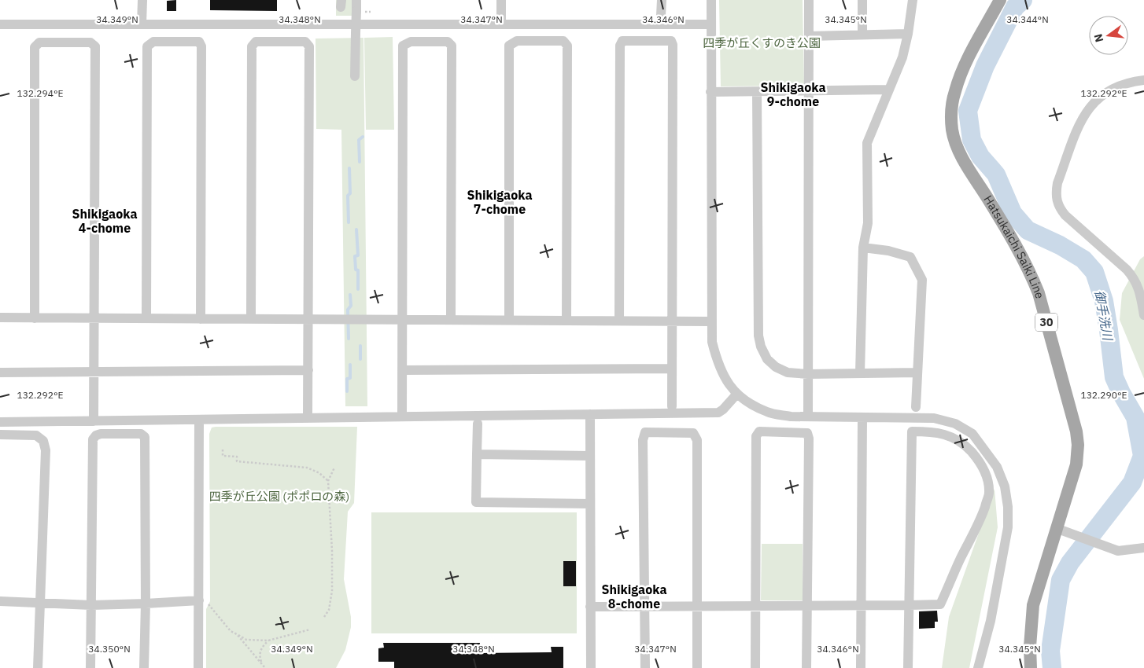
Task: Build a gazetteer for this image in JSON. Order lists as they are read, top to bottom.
{
  "streets": {
    "main road": ["Hatsukaichi Saiki Line", "30"]
  },
  "districts": [
    "Shikigaoka 9-chome",
    "Shikigaoka 7-chome",
    "Shikigaoka 4-chome",
    "Shikigaoka 8-chome"
  ],
  "water": ["御手洗川"],
  "parks": ["四季が丘くすのき公園", "四季が丘公園 (ポポロの森)"],
  "north": "left",
  "coordinates": [
    "34.349°N",
    "34.348°N",
    "34.347°N",
    "34.346°N",
    "34.345°N",
    "34.344°N",
    "132.294°E",
    "132.292°E",
    "132.290°E",
    "34.350°N"
  ]
}
